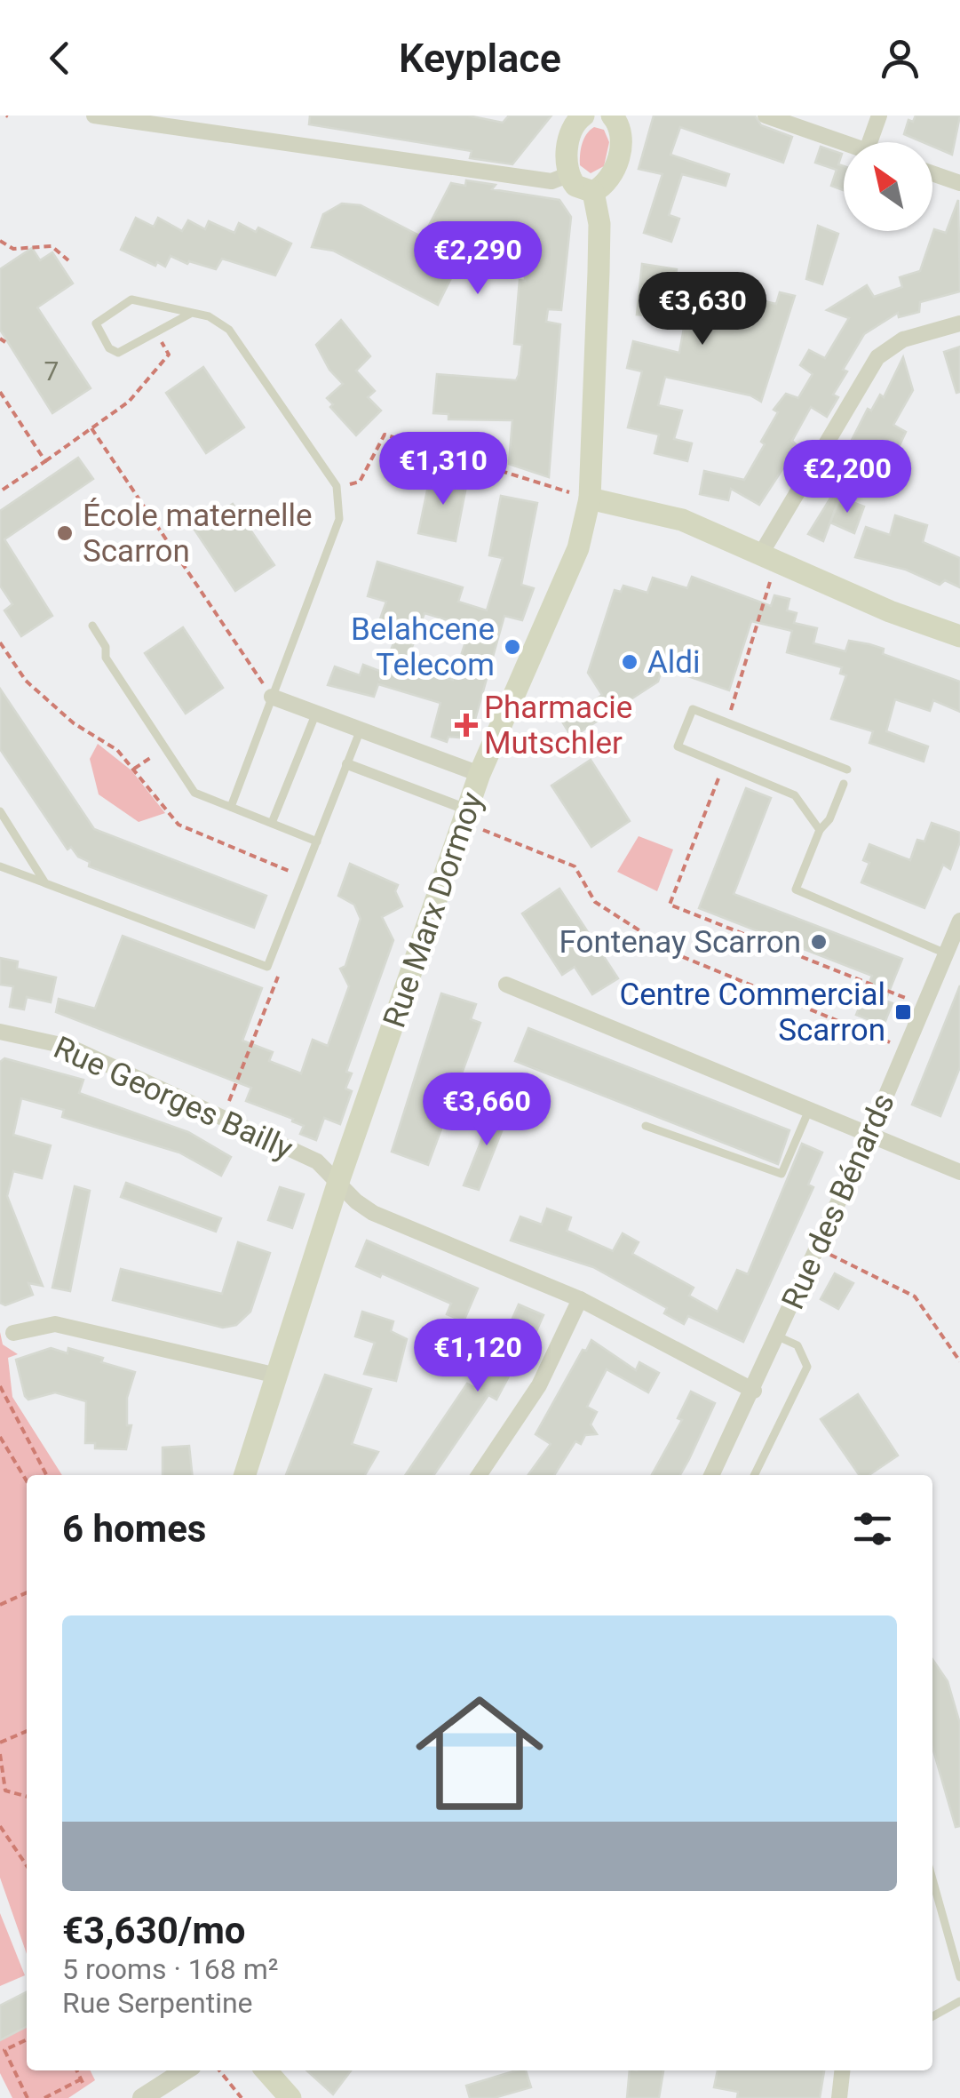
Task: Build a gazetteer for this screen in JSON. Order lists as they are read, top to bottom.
{
  "streets": {
    "main road": ["Rue Marx Dormoy"],
    "street": ["Rue Georges Bailly", "Rue des Bénards"]
  },
  "crossings": [
    ["Rue Marx Dormoy", "Rue Georges Bailly"],
    ["Rue Georges Bailly", "Rue des Bénards"]
  ],
  "places": {
    "other": [
      "École maternelle Scarron",
      "Belahcene Telecom",
      "Aldi",
      "Fontenay Scarron"
    ],
    "health": ["Pharmacie Mutschler"],
    "transit": ["Centre Commercial Scarron"]
  },
  "house_numbers": ["7"],
  "north": "top left",
  "page": {
    "header": "Keyplace",
    "price": [
      "€2,290",
      "€3,630",
      "€1,310",
      "€2,200",
      "€3,660",
      "€1,120"
    ],
    "heading": "6 homes",
    "list": [
      {
        "name": "€3,630/mo",
        "note": "5 rooms · 168 m² · Rue Serpentine"
      }
    ]
  }
}
